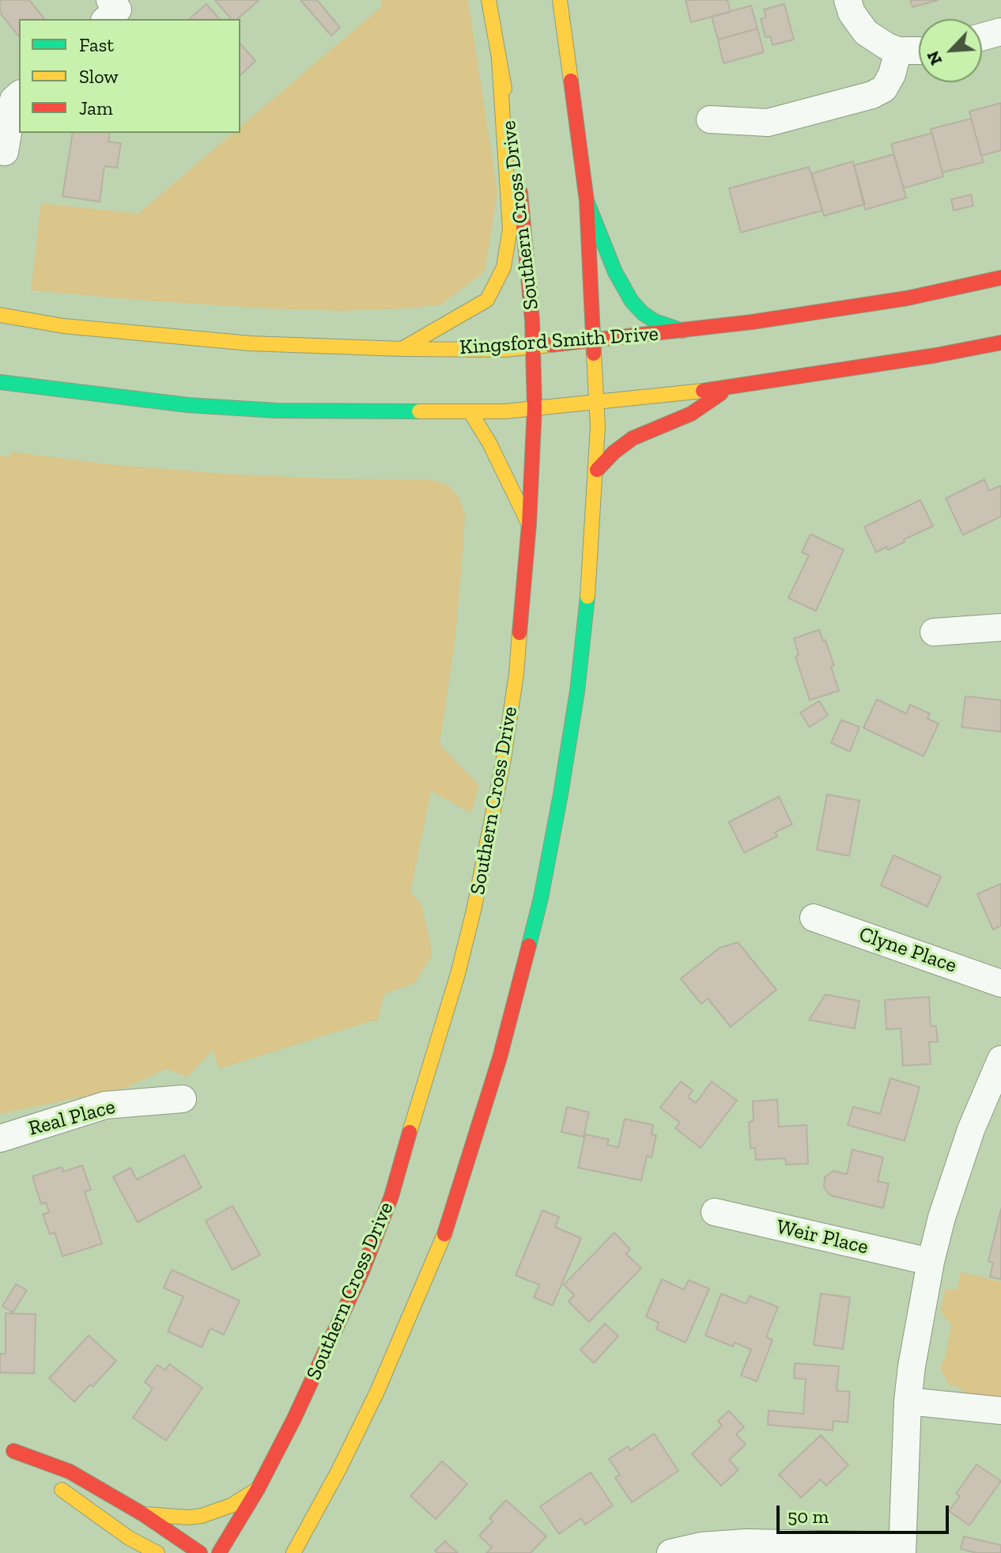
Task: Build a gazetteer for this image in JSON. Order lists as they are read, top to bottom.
{
  "streets": {
    "main road": ["Southern Cross Drive", "Kingsford Smith Drive"],
    "street": ["Clyne Place", "Real Place", "Weir Place"]
  },
  "crossings": [
    ["Southern Cross Drive", "Kingsford Smith Drive"]
  ],
  "legend": ["Fast", "Slow", "Jam"],
  "scale_bar": "50 m",
  "north": "bottom left"
}
